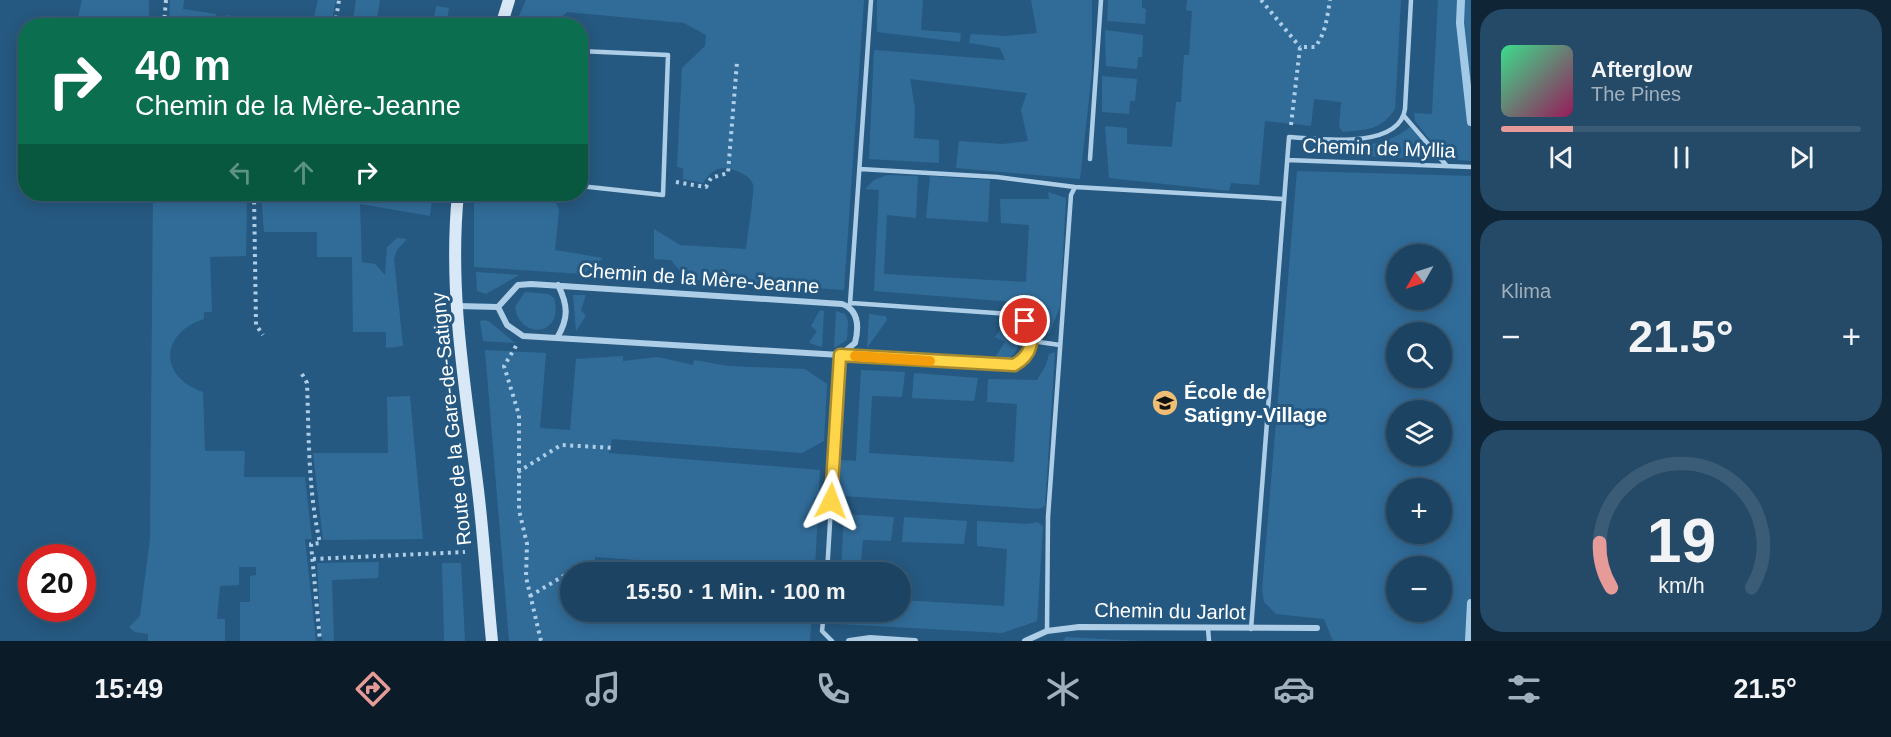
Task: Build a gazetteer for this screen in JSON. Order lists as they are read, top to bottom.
{
  "streets": {
    "street": ["Chemin de la Mère-Jeanne", "Route de la Gare-de-Satigny", "Chemin du Jarlot"],
    "lane": ["Chemin de Myllia"]
  },
  "places": {
    "school or university": ["École de Satigny-Village"]
  },
  "north": "bottom left",
  "page": {
    "turn": ["40 m", "Chemin de la Mère-Jeanne"],
    "song": ["Afterglow", "The Pines"],
    "tile": "Klima",
    "map_buttons": ["+", "−"],
    "heat": ["−", "21.5°", "+"],
    "limit": "20",
    "trip": "15:50 · 1 Min. · 100 m",
    "tabs": ["15:49", "21.5°"],
    "gauge": ["19", "km/h"]
  }
}
